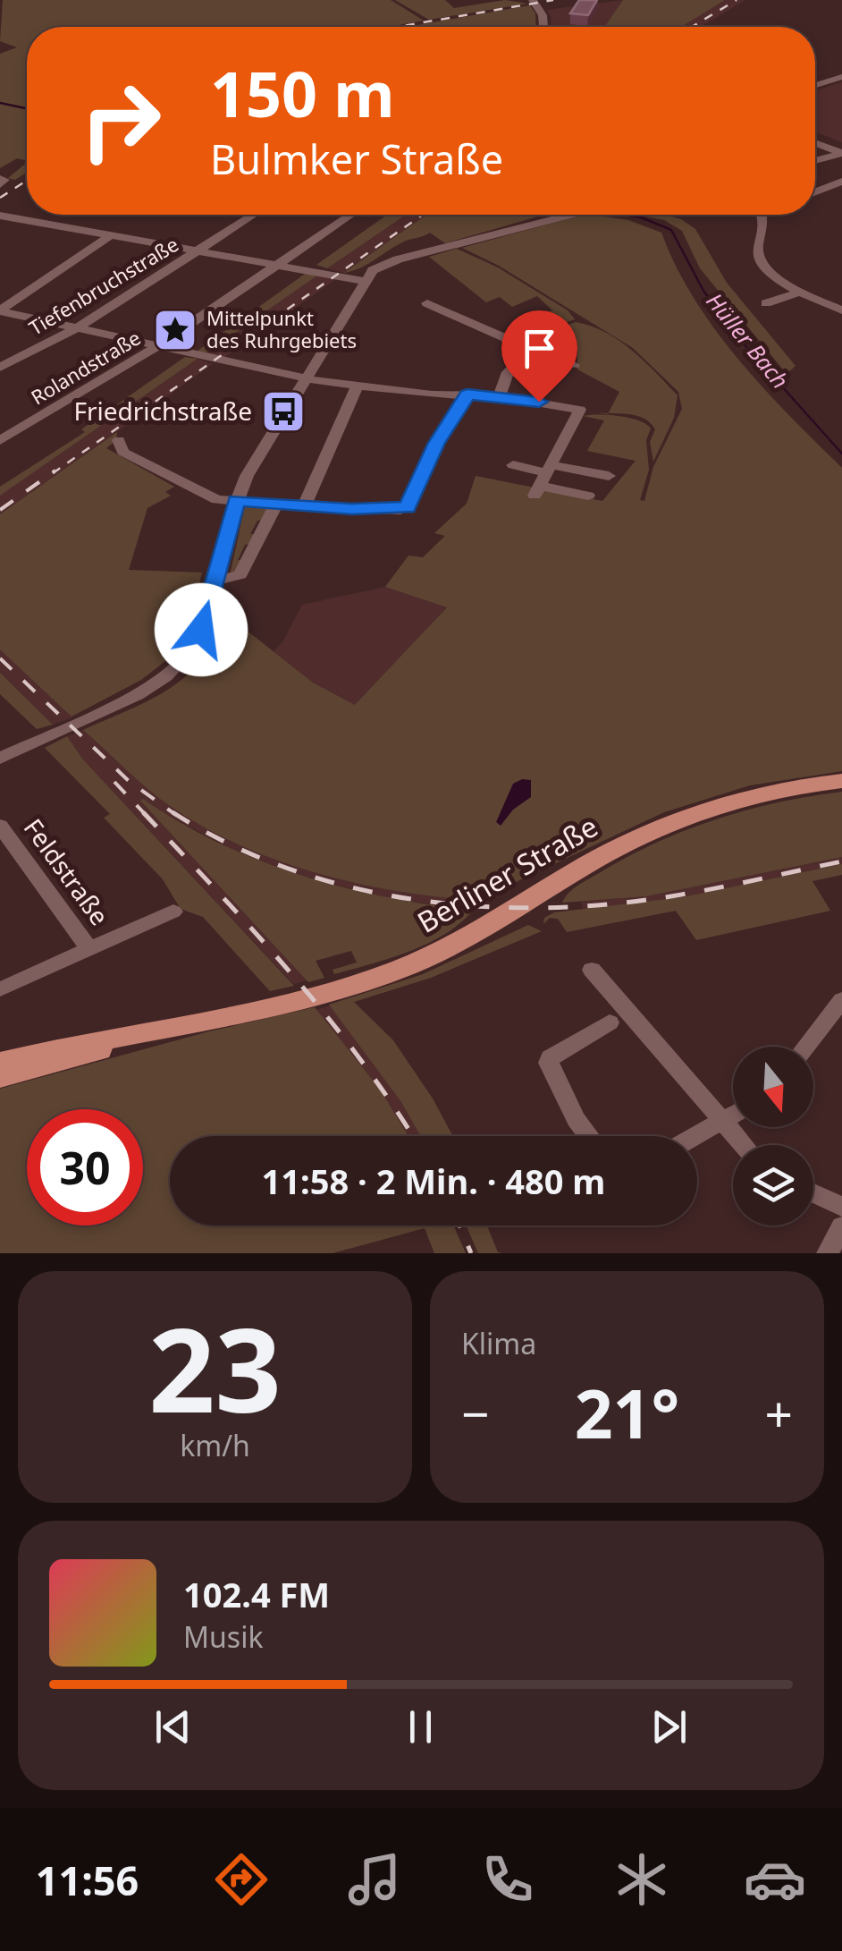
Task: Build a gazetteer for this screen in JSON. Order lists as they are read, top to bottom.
{
  "streets": {
    "main road": ["Berliner Straße"],
    "street": ["Tiefenbruchstraße", "Rolandstraße", "Feldstraße"]
  },
  "water": ["Hüller Bach"],
  "places": {
    "place": ["Mittelpunkt des Ruhrgebiets"],
    "bus stop": ["Friedrichstraße"]
  },
  "north": "bottom",
  "page": {
    "turn": ["150 m", "Bulmker Straße"],
    "limit": "30",
    "trip": "11:58 · 2 Min. · 480 m",
    "tile": [
      ["23", "km/h"],
      "Klima"
    ],
    "heat": ["−", "21°", "+"],
    "song": ["102.4 FM", "Musik"],
    "tabs": "11:56"
  }
}
